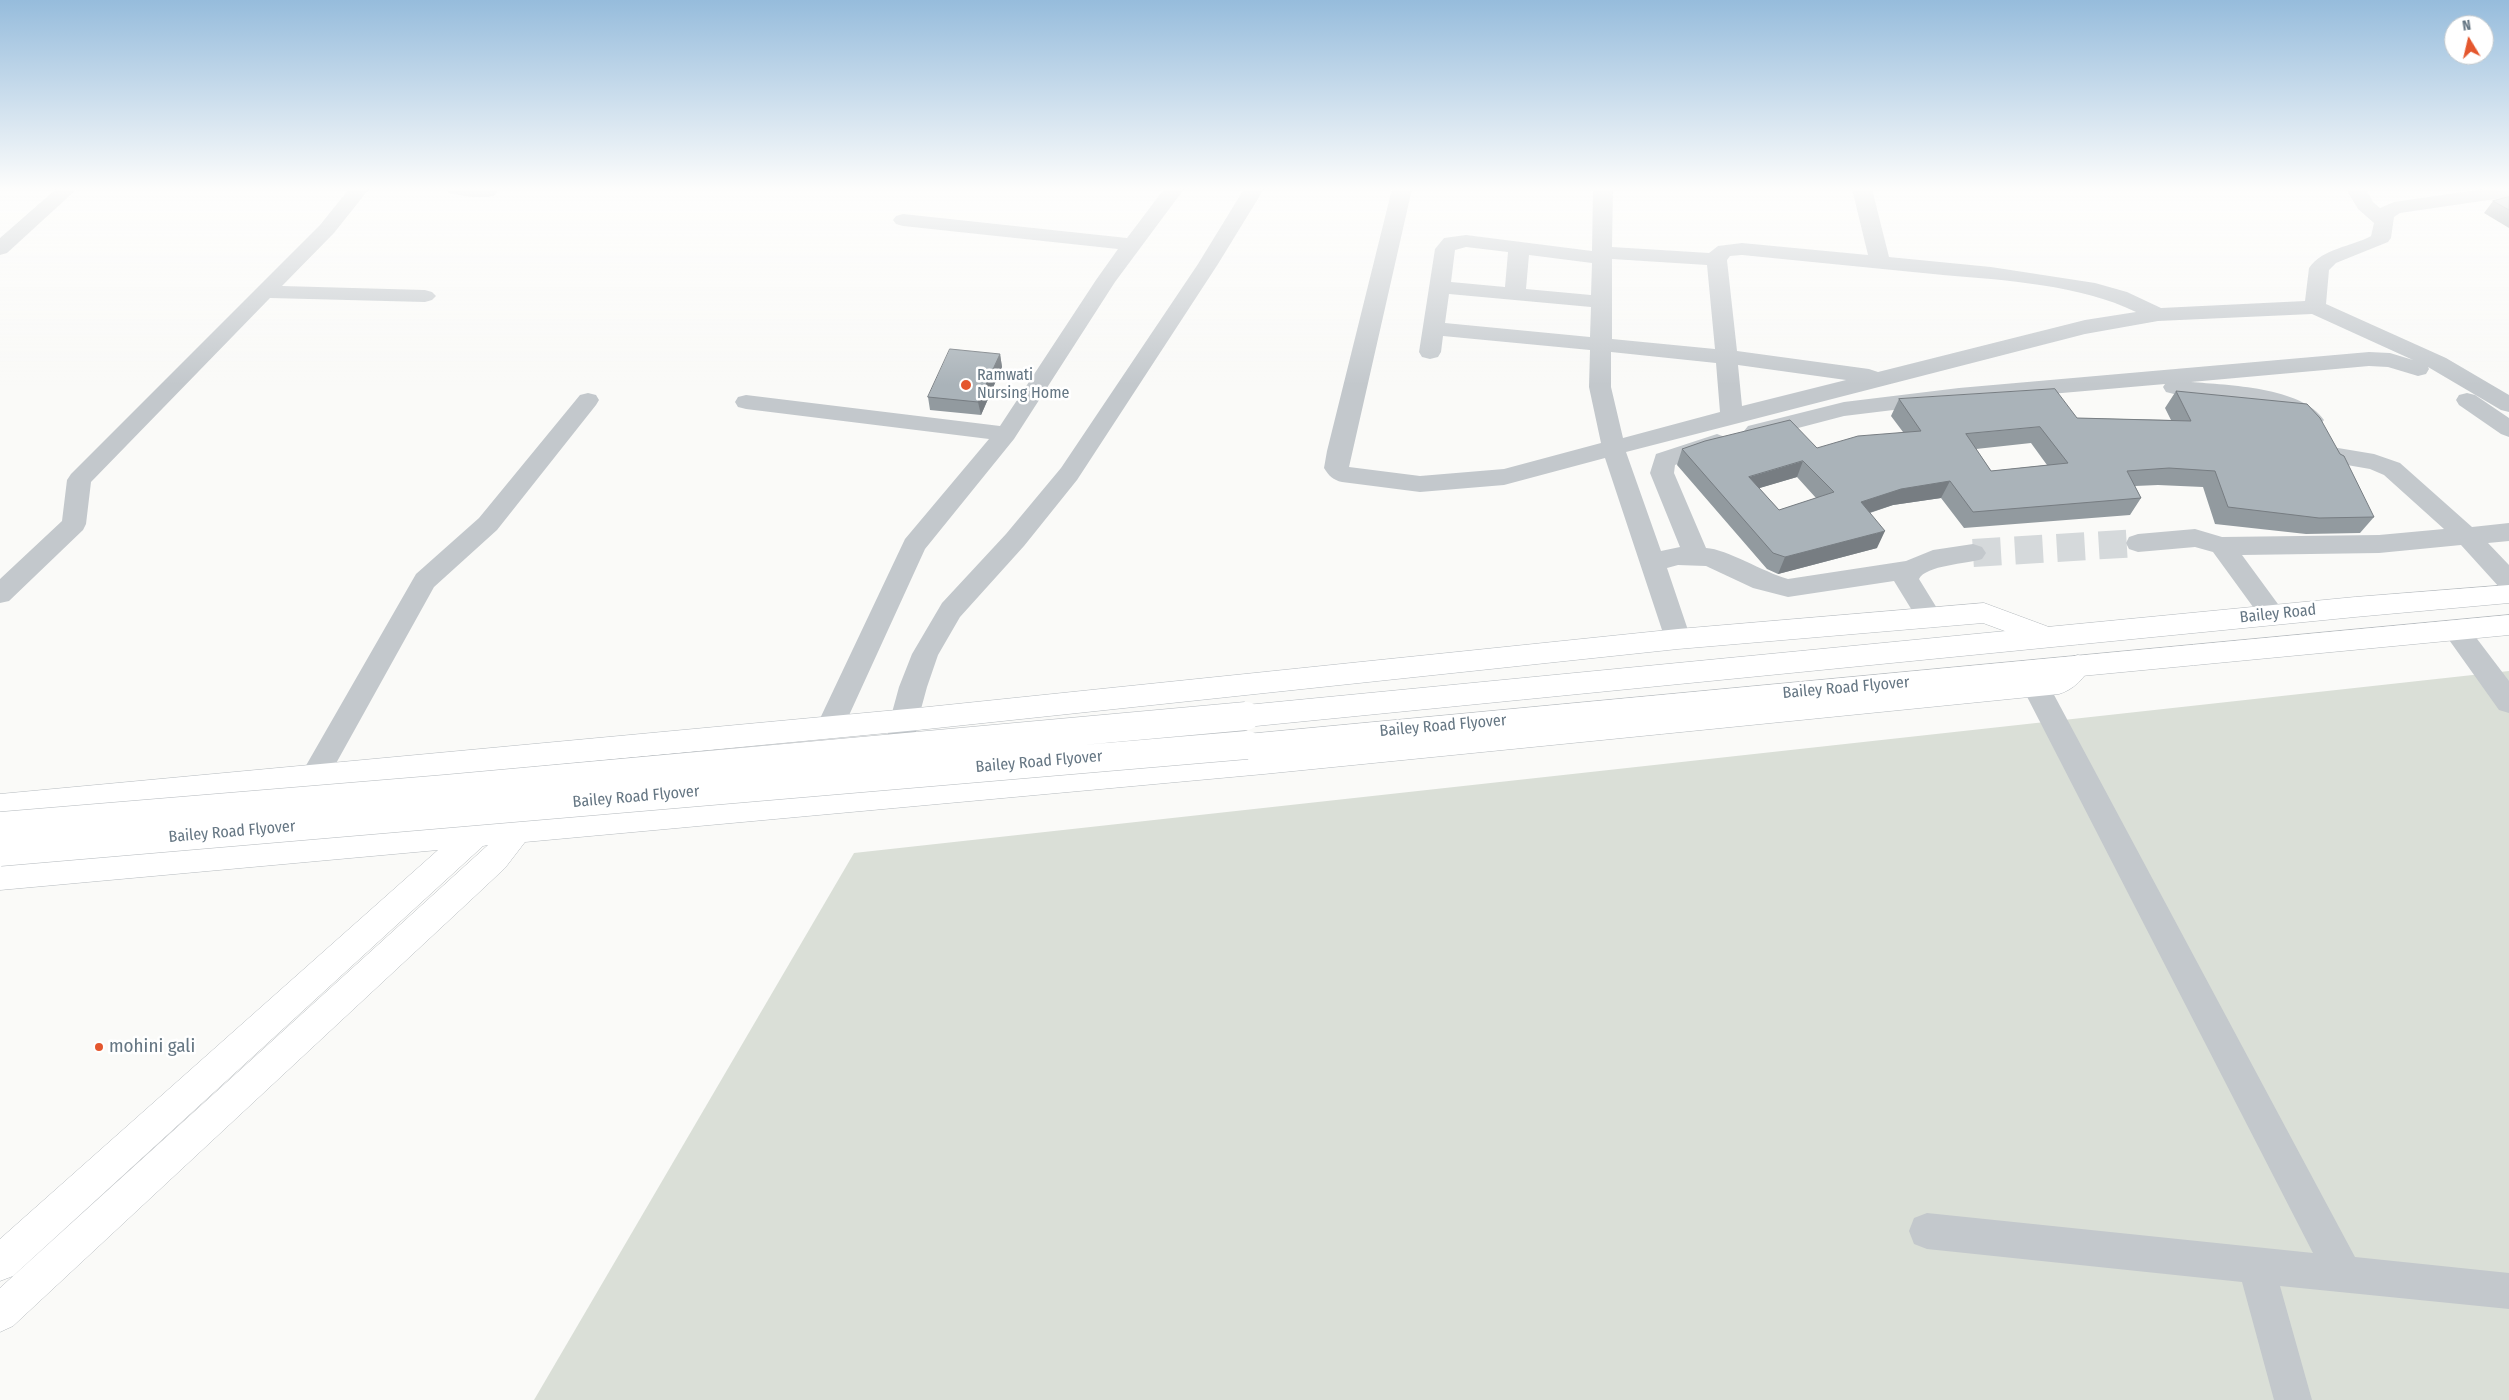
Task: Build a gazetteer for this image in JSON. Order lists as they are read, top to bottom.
{
  "streets": {
    "main road": ["Bailey Road", "Bailey Road Flyover"]
  },
  "crossings": [
    ["Bailey Road", "Bailey Road Flyover"]
  ],
  "places": ["Ramwati Nursing Home", "mohini gali"],
  "north": "top"
}
